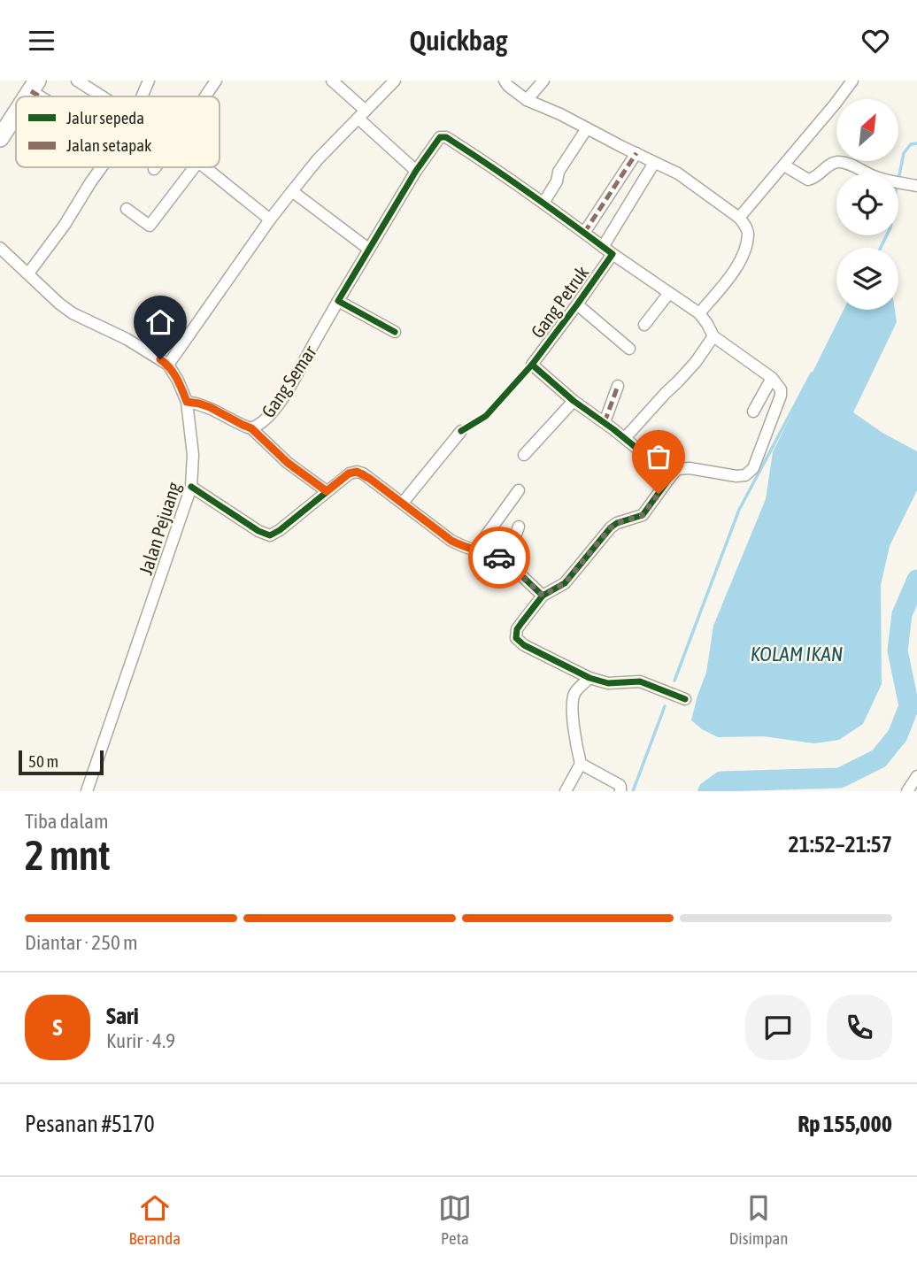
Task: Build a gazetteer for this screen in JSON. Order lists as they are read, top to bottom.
{
  "streets": {
    "street": ["Gang Petruk", "Gang Semar", "Jalan Pejuang"]
  },
  "crossings": [
    ["Gang Semar", "Jalan Pejuang"]
  ],
  "water": ["KOLAM IKAN"],
  "legend": ["Jalur sepeda", "Jalan setapak"],
  "scale_bar": "50 m",
  "north": "top right",
  "page": {
    "header": "Quickbag",
    "scale": "50 m",
    "heading": ["2 mnt", "Tiba dalam", "21:52–21:57"],
    "panel": [
      "Sari",
      "Kurir · 4.9",
      "Pesanan #5170",
      "Rp 155,000"
    ],
    "bar": "Diantar · 250 m",
    "round": "S",
    "tabs": ["Beranda", "Peta", "Disimpan"]
  }
}
